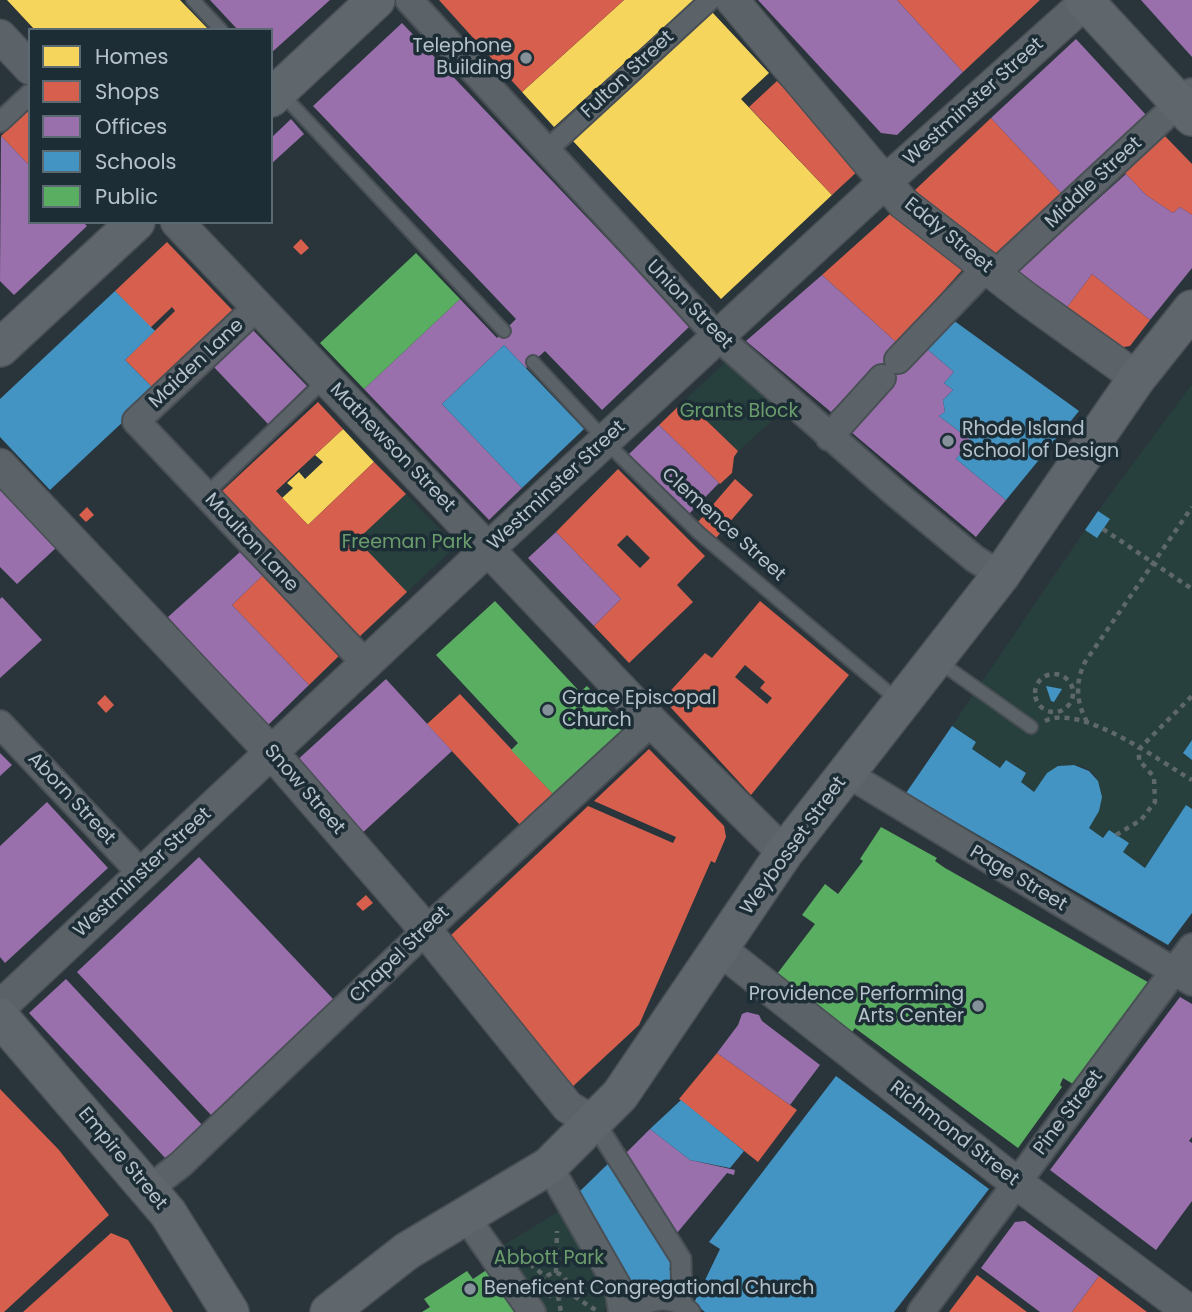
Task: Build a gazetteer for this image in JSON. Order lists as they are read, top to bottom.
{
  "streets": {
    "main road": ["Weybosset Street", "Empire Street"],
    "street": [
      "Fulton Street",
      "Westminster Street",
      "Middle Street",
      "Eddy Street",
      "Union Street",
      "Maiden Lane",
      "Mathewson Street",
      "Moulton Lane",
      "Snow Street",
      "Aborn Street",
      "Page Street",
      "Chapel Street",
      "Pine Street",
      "Richmond Street"
    ],
    "lane": ["Clemence Street"]
  },
  "crossings": [
    ["Fulton Street", "Union Street"],
    ["Westminster Street", "Eddy Street"],
    ["Westminster Street", "Union Street"],
    ["Westminster Street", "Mathewson Street"],
    ["Westminster Street", "Clemence Street"],
    ["Westminster Street", "Moulton Lane"],
    ["Westminster Street", "Snow Street"],
    ["Westminster Street", "Aborn Street"],
    ["Middle Street", "Eddy Street"],
    ["Middle Street", "Union Street"],
    ["Eddy Street", "Weybosset Street"],
    ["Union Street", "Weybosset Street"],
    ["Maiden Lane", "Mathewson Street"],
    ["Maiden Lane", "Moulton Lane"],
    ["Mathewson Street", "Weybosset Street"],
    ["Mathewson Street", "Chapel Street"],
    ["Clemence Street", "Weybosset Street"],
    ["Snow Street", "Weybosset Street"],
    ["Snow Street", "Chapel Street"],
    ["Weybosset Street", "Page Street"],
    ["Weybosset Street", "Richmond Street"],
    ["Page Street", "Pine Street"],
    ["Chapel Street", "Empire Street"],
    ["Pine Street", "Richmond Street"]
  ],
  "parks": ["Grants Block", "Freeman Park", "Abbott Park"],
  "places": [
    "Telephone Building",
    "Rhode Island School of Design",
    "Grace Episcopal Church",
    "Providence Performing Arts Center",
    "Beneficent Congregational Church"
  ],
  "legend": [
    "Homes",
    "Shops",
    "Offices",
    "Schools",
    "Public"
  ]
}
